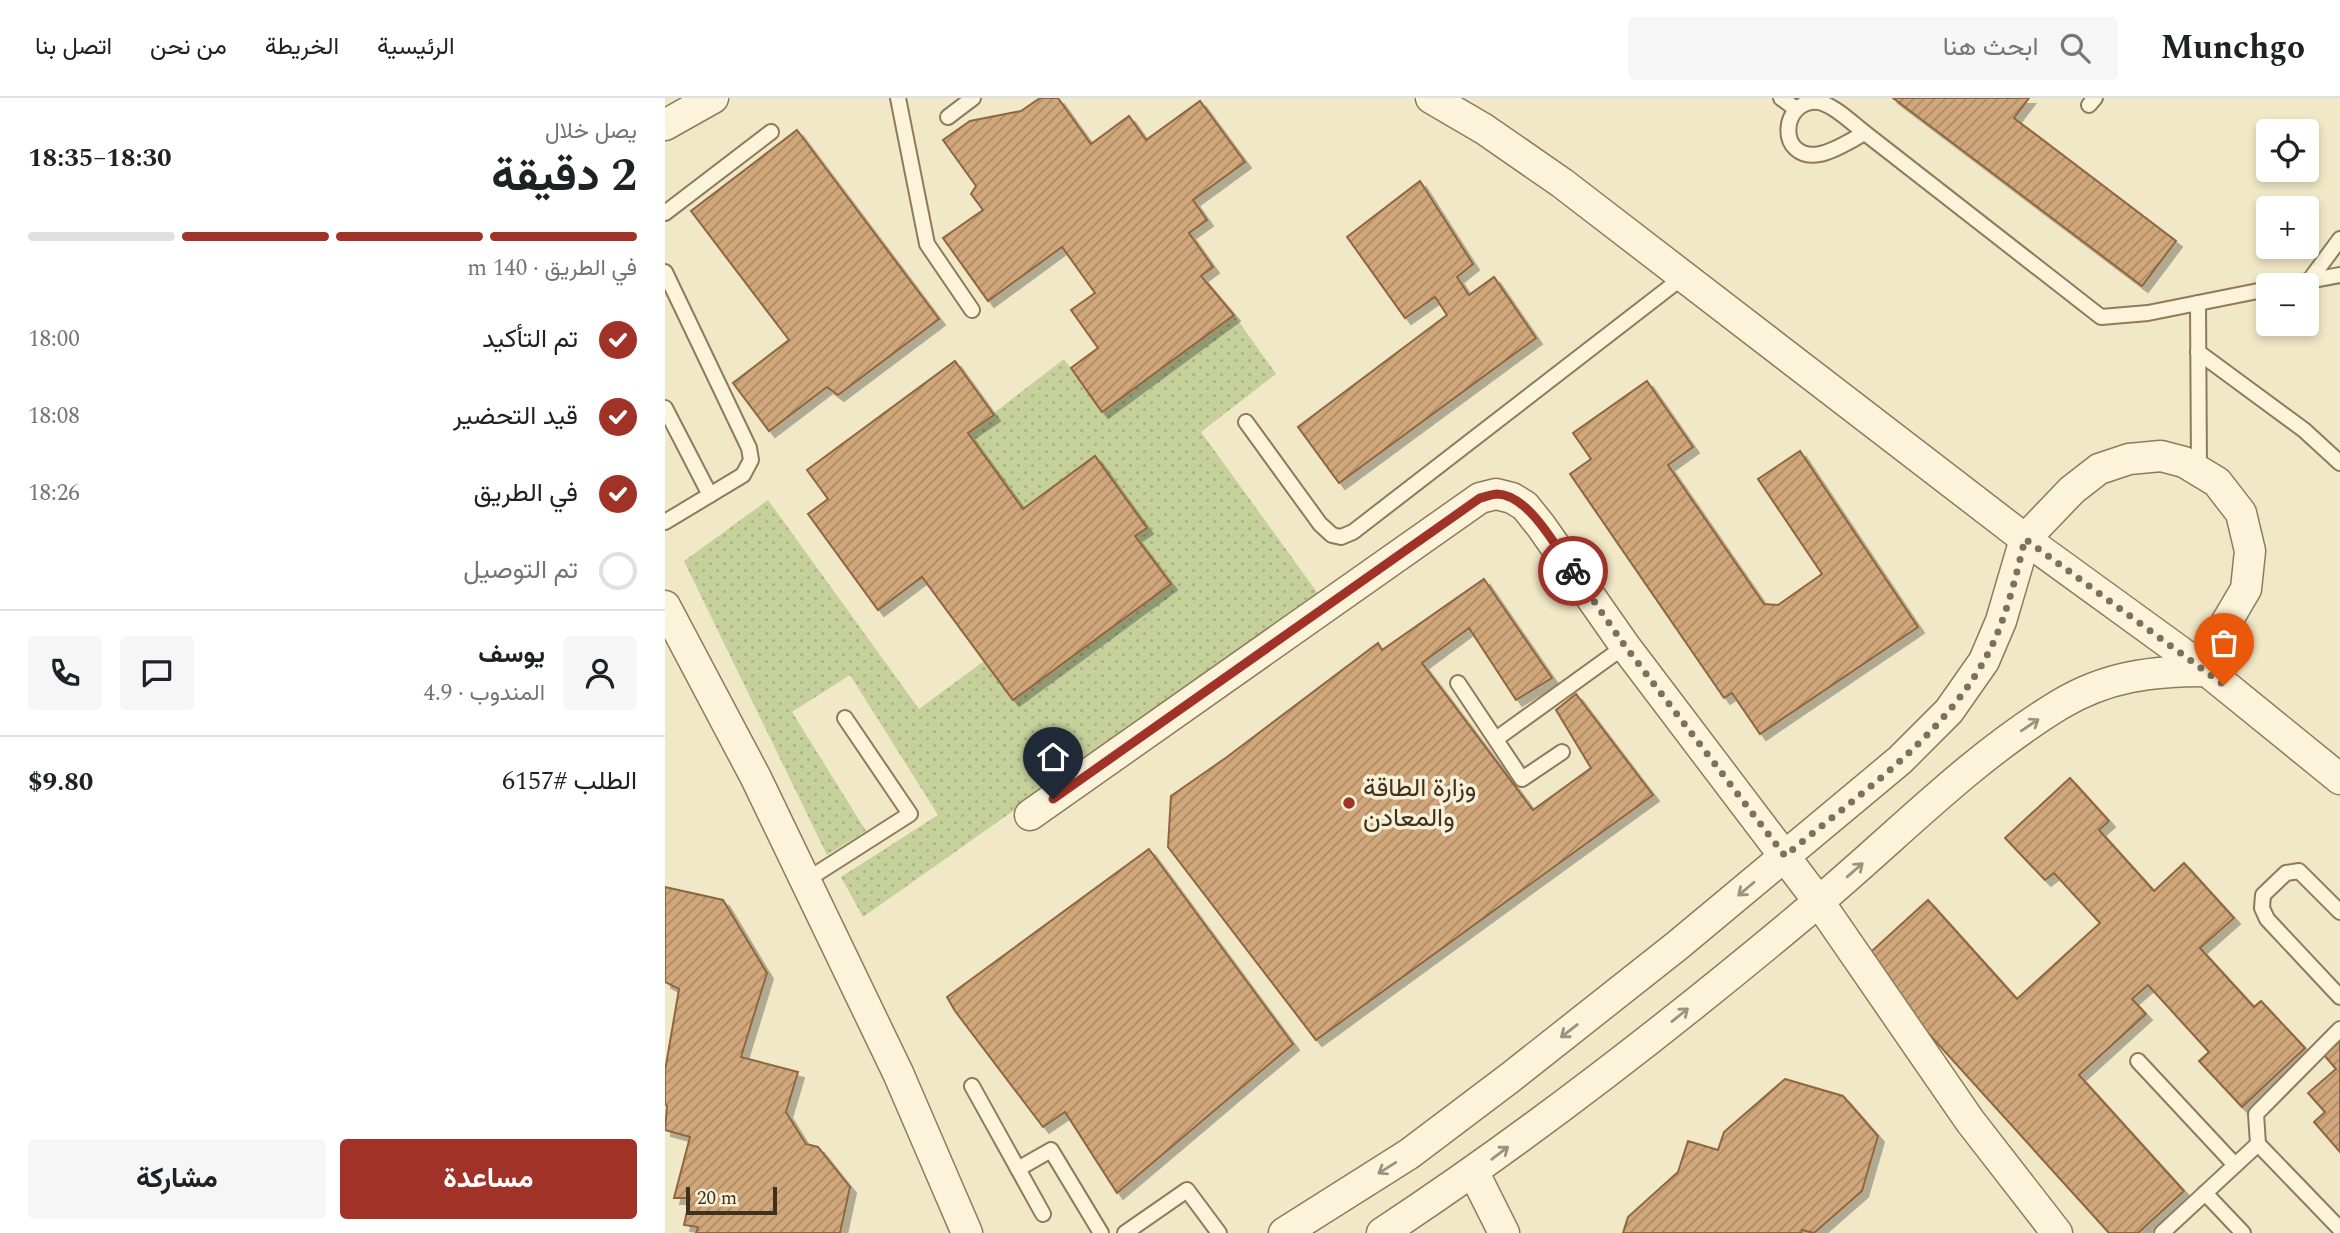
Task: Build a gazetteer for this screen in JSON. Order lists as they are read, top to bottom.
{
  "places": ["وزارة الطاقة والمعادن"],
  "scale_bar": "20 m",
  "page": {
    "header": "Munchgo",
    "search": "ابحث هنا",
    "nav": [
      "الرئيسية",
      "الخريطة",
      "من نحن",
      "اتصل بنا"
    ],
    "heading": ["2 دقيقة", "يصل خلال", "18:30–18:35"],
    "panel": [
      "يوسف",
      "المندوب · 4.9",
      "الطلب #6157",
      "$9.80"
    ],
    "map_buttons": ["+", "−"],
    "bar": "في الطريق · 140 m",
    "list": [
      ["تم التأكيد", "18:00"],
      ["قيد التحضير", "18:08"],
      ["في الطريق", "18:26"],
      "تم التوصيل"
    ],
    "buttons": ["مساعدة", "مشاركة"],
    "scale": "20 m"
  }
}
